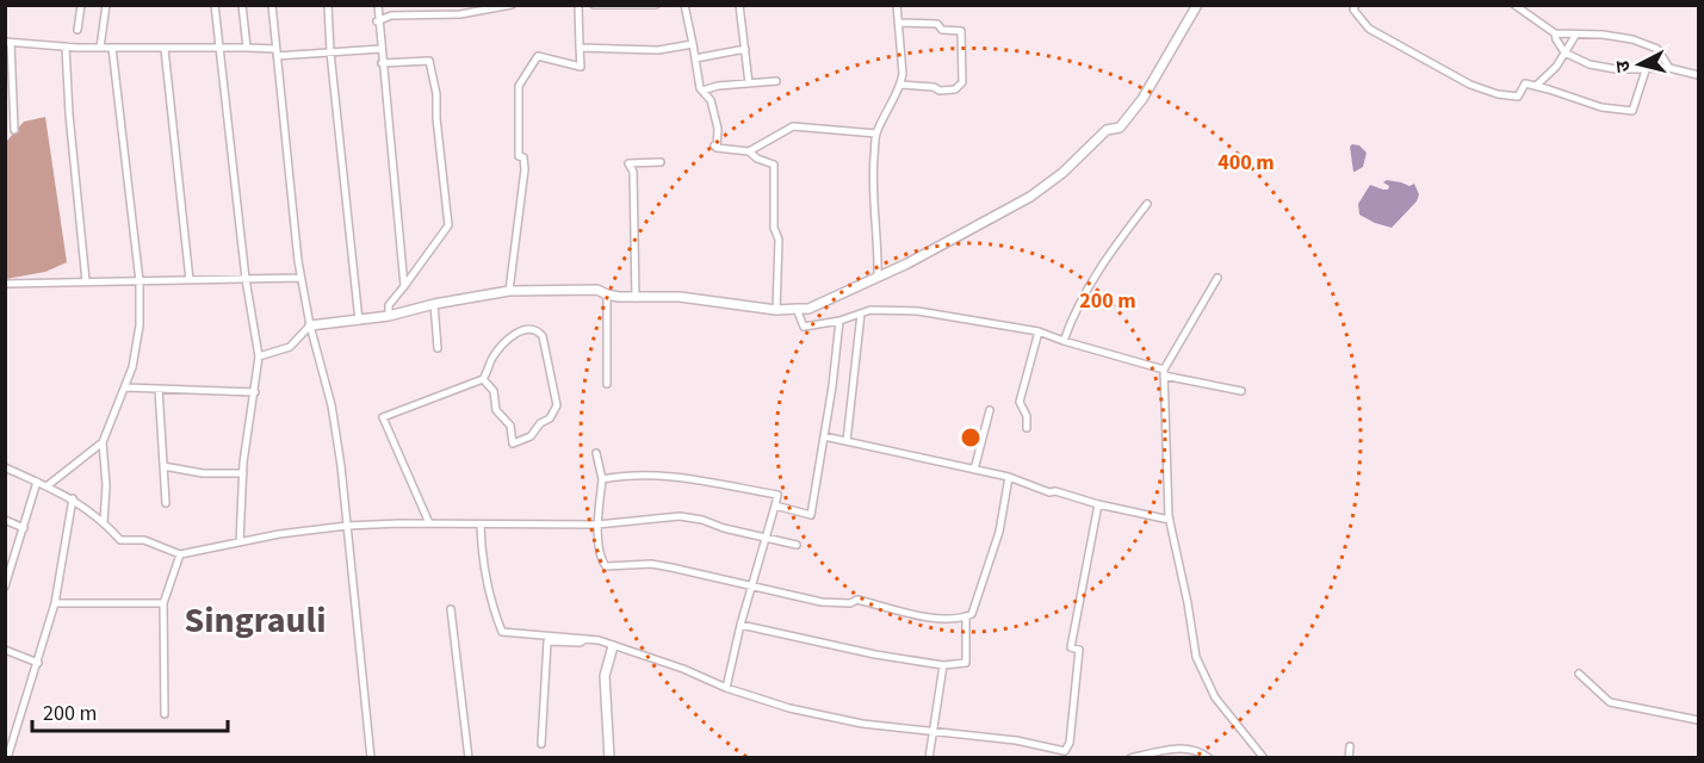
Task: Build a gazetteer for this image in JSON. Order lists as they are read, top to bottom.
{
  "districts": ["Singrauli"],
  "scale_bar": "200 m",
  "north": "left",
  "rings": ["400 m", "200 m"]
}
